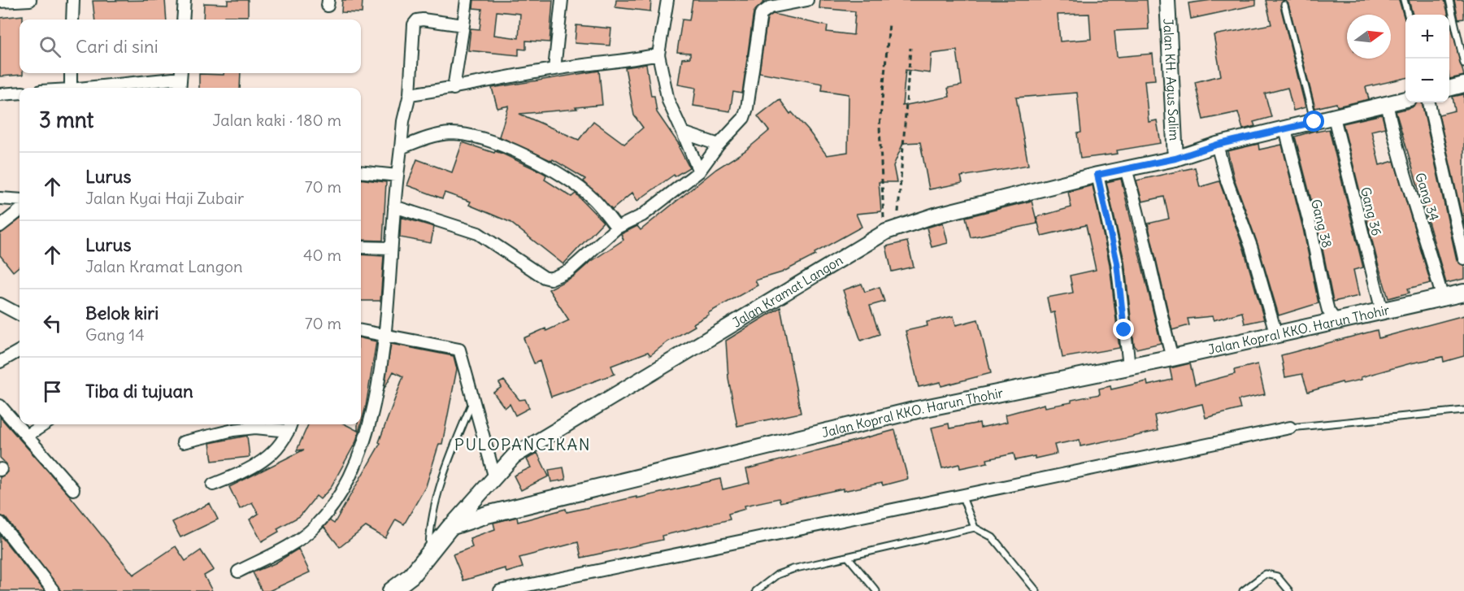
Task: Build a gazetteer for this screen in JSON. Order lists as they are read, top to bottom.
{
  "streets": {
    "main road": ["Jalan Kopral KKO. Harun Thohir"],
    "street": [
      "Jalan KH. Agus Salim",
      "Gang 34",
      "Gang 36",
      "Gang 38",
      "Jalan Kramat Langon"
    ]
  },
  "crossings": [
    ["Jalan KH. Agus Salim", "Jalan Kramat Langon"],
    ["Gang 34", "Jalan Kramat Langon"],
    ["Gang 34", "Jalan Kopral KKO. Harun Thohir"],
    ["Gang 36", "Jalan Kramat Langon"],
    ["Gang 36", "Jalan Kopral KKO. Harun Thohir"],
    ["Gang 38", "Jalan Kramat Langon"],
    ["Gang 38", "Jalan Kopral KKO. Harun Thohir"],
    ["Jalan Kramat Langon", "Jalan Kopral KKO. Harun Thohir"]
  ],
  "districts": ["PULOPANCIKAN"],
  "north": "right",
  "page": {
    "map_buttons": ["+", "−"],
    "search": "Cari di sini",
    "heading": ["3 mnt", "Jalan kaki · 180 m"],
    "list": [
      ["Lurus", "Jalan Kyai Haji Zubair", "70 m"],
      ["Lurus", "Jalan Kramat Langon", "40 m"],
      ["Belok kiri", "Gang 14", "70 m"],
      "Tiba di tujuan"
    ]
  }
}
